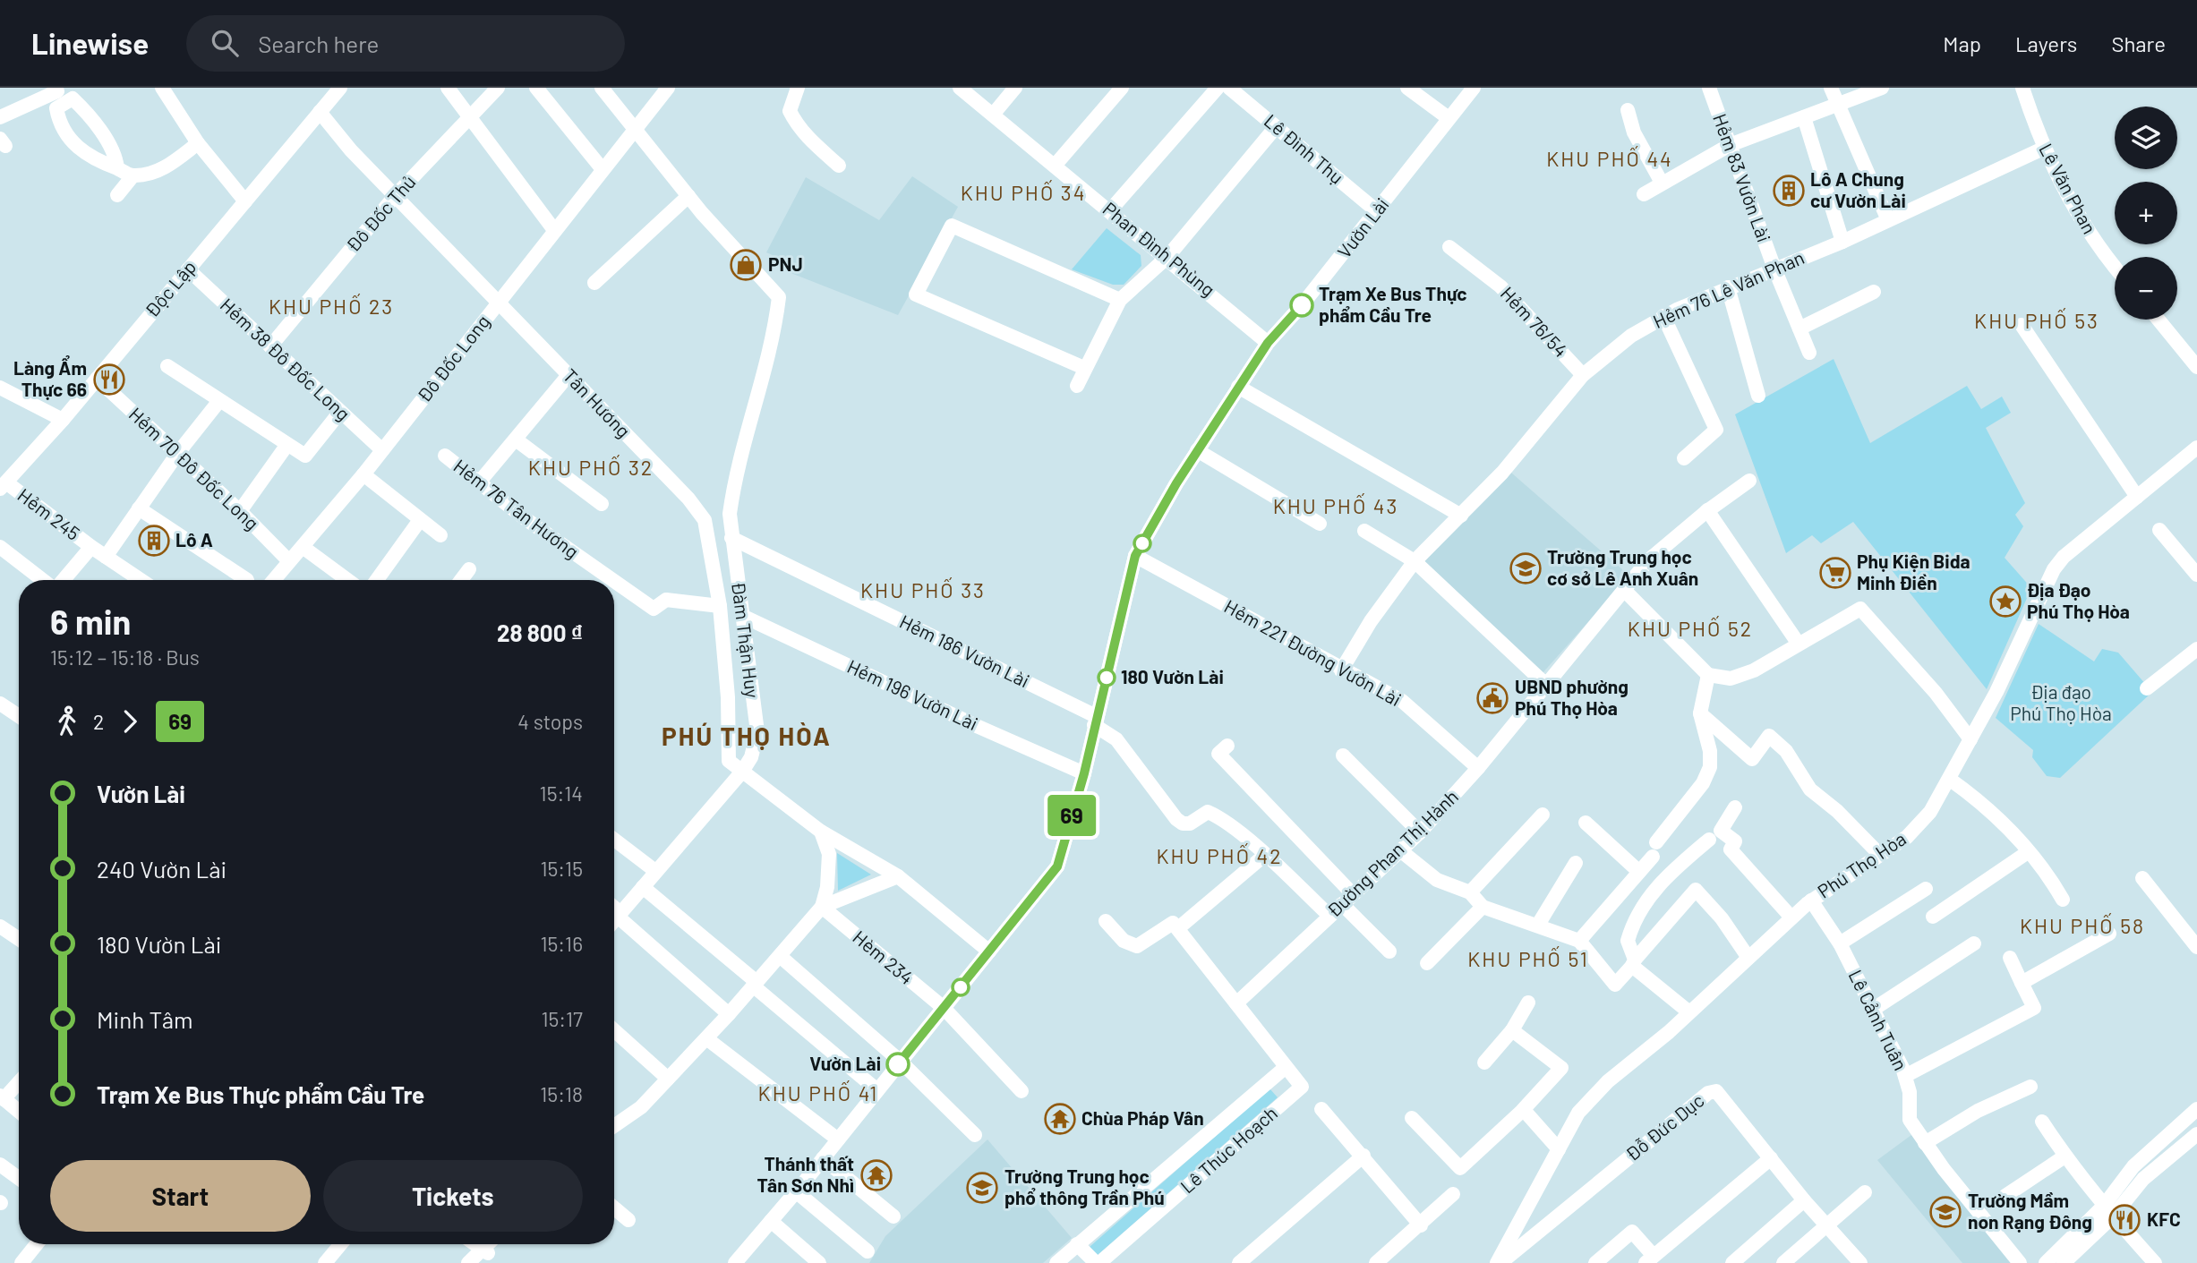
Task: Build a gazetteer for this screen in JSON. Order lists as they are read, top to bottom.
{
  "streets": {
    "street": [
      "Lê Đình Thụ",
      "Hẻm 83 Vườn Lài",
      "Lê Văn Phan",
      "Đô Đốc Thủ",
      "Vườn Lài",
      "Phan Đình Phùng",
      "Độc Lập",
      "Hẻm 76 Lê Văn Phan",
      "Hẻm 76/54",
      "Đô Đốc Long",
      "Hẻm 38 Đô Đốc Long",
      "Tân Hương",
      "Hẻm 70 Đô Đốc Long",
      "Hẻm 76 Tân Hương",
      "Hẻm 245",
      "Đàm Thận Huy",
      "Hẻm 186 Vườn Lài",
      "Hẻm 221 Đường Vườn Lài",
      "Hẻm 196 Vườn Lài",
      "Đường Phan Thị Hành",
      "Phú Thọ Hòa",
      "Hèm 234",
      "Lê Cảnh Tuân",
      "Đỗ Đức Dục",
      "Lê Thúc Hoạch"
    ]
  },
  "crossings": [
    ["Lê Đình Thụ", "Vườn Lài"],
    ["Hẻm 83 Vườn Lài", "Hẻm 76 Lê Văn Phan"],
    ["Lê Văn Phan", "Hẻm 76 Lê Văn Phan"],
    ["Đô Đốc Thủ", "Hẻm 38 Đô Đốc Long"],
    ["Đô Đốc Thủ", "Tân Hương"],
    ["Vườn Lài", "Phan Đình Phùng"],
    ["Vườn Lài", "Hẻm 186 Vườn Lài"],
    ["Vườn Lài", "Hẻm 221 Đường Vườn Lài"],
    ["Vườn Lài", "Hẻm 196 Vườn Lài"],
    ["Vườn Lài", "Hèm 234"],
    ["Độc Lập", "Hẻm 38 Đô Đốc Long"],
    ["Độc Lập", "Tân Hương"],
    ["Độc Lập", "Hẻm 70 Đô Đốc Long"],
    ["Độc Lập", "Hẻm 245"],
    ["Hẻm 76 Lê Văn Phan", "Hẻm 76/54"],
    ["Hẻm 76 Lê Văn Phan", "Hẻm 221 Đường Vườn Lài"],
    ["Đô Đốc Long", "Hẻm 38 Đô Đốc Long"],
    ["Đô Đốc Long", "Tân Hương"],
    ["Đô Đốc Long", "Hẻm 70 Đô Đốc Long"],
    ["Đô Đốc Long", "Đàm Thận Huy"],
    ["Tân Hương", "Hẻm 76 Tân Hương"],
    ["Tân Hương", "Đàm Thận Huy"],
    ["Đàm Thận Huy", "Hẻm 186 Vườn Lài"],
    ["Đàm Thận Huy", "Hẻm 196 Vườn Lài"],
    ["Hẻm 221 Đường Vườn Lài", "Đường Phan Thị Hành"],
    ["Phú Thọ Hòa", "Lê Cảnh Tuân"],
    ["Phú Thọ Hòa", "Đỗ Đức Dục"]
  ],
  "districts": [
    "KHU PHỐ 44",
    "KHU PHỐ 34",
    "KHU PHỐ 23",
    "KHU PHỐ 53",
    "KHU PHỐ 32",
    "KHU PHỐ 43",
    "KHU PHỐ 33",
    "KHU PHỐ 52",
    "PHÚ THỌ HÒA",
    "KHU PHỐ 42",
    "KHU PHỐ 58",
    "KHU PHỐ 51",
    "KHU PHỐ 41"
  ],
  "parks": ["Địa đạo Phú Thọ Hòa"],
  "places": {
    "building": ["Lô A Chung cư Vườn Lài", "Lô A"],
    "shop": ["PNJ"],
    "other": ["Trạm Xe Bus Thực phẩm Cầu Tre", "180 Vườn Lài", "Vườn Lài"],
    "restaurant": ["Làng Ẩm Thực 66", "KFC"],
    "school or university": ["Trường Trung học cơ sở Lê Anh Xuân", "Trường Trung học phổ thông Trần Phú", "Trường Mầm non Rạng Đông"],
    "supermarket": ["Phụ Kiện Bida Minh Điền"],
    "place": ["Địa Đạo Phú Thọ Hòa"],
    "public building": ["UBND phường Phú Thọ Hòa"],
    "temple": ["Chùa Pháp Vân", "Thánh thất Tân Sơn Nhì"]
  },
  "lines": ["bus line 69"],
  "page": {
    "header": "Linewise",
    "search": "Search here",
    "nav": ["Map", "Layers", "Share"],
    "on_map": "69",
    "map_buttons": ["+", "−"],
    "heading": ["6 min", "15:12 – 15:18 · Bus", "28 800 ₫"],
    "legs": ["2", "69", "4 stops"],
    "list": [
      {
        "name": "Vườn Lài",
        "value": "15:14"
      },
      {
        "name": "240 Vườn Lài",
        "value": "15:15"
      },
      {
        "name": "180 Vườn Lài",
        "value": "15:16"
      },
      {
        "name": "Minh Tâm",
        "value": "15:17"
      },
      {
        "name": "Trạm Xe Bus Thực phẩm Cầu Tre",
        "value": "15:18"
      }
    ],
    "buttons": ["Start", "Tickets"]
  }
}
